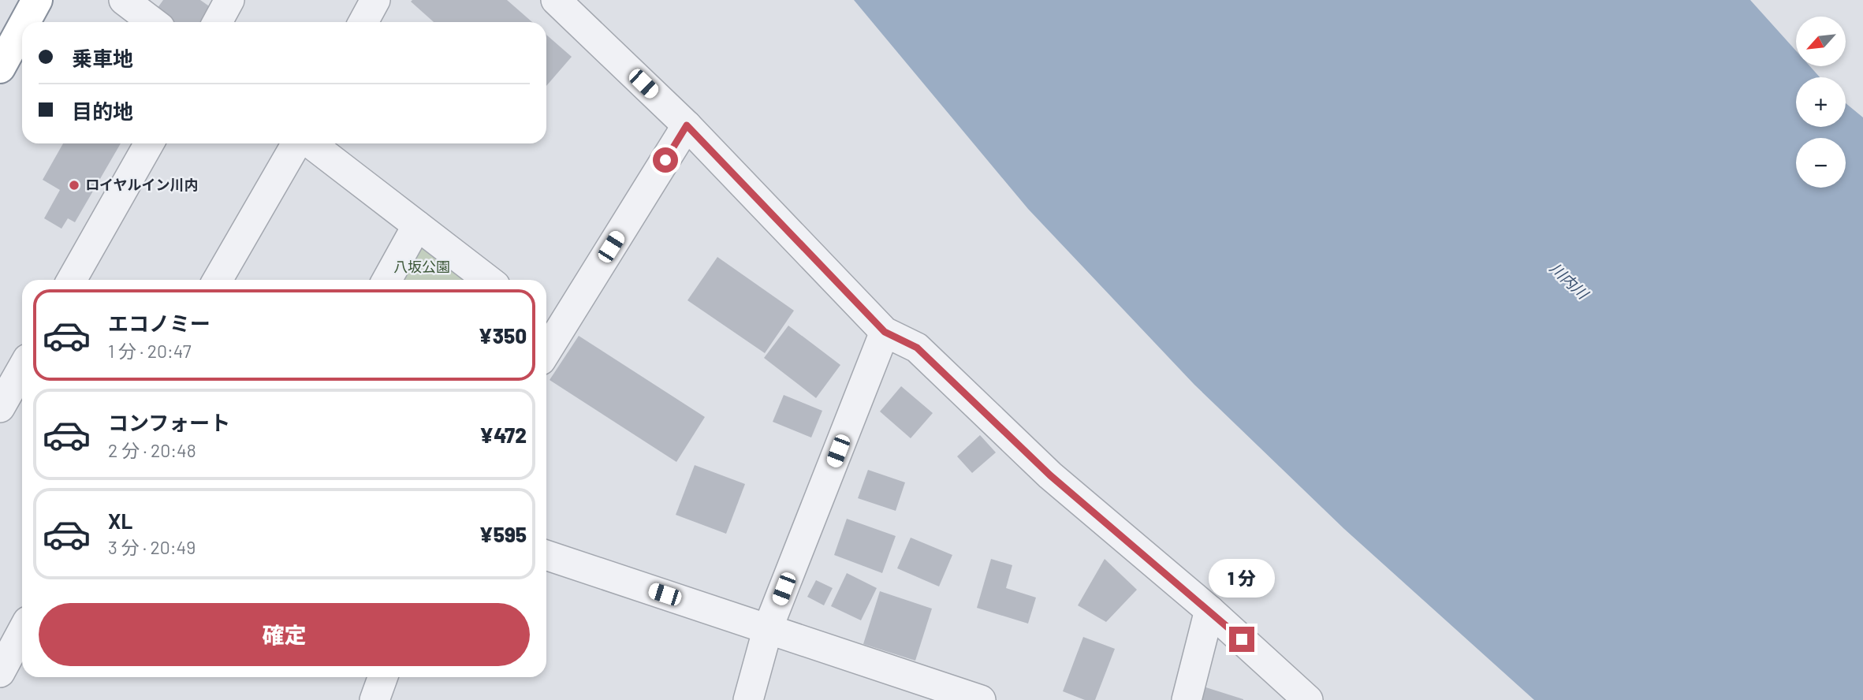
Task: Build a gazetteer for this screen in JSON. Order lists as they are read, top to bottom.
{
  "water": ["川内川"],
  "parks": ["八坂公園"],
  "places": ["ロイヤルイン川内"],
  "north": "bottom left",
  "page": {
    "map_buttons": ["+", "−"],
    "banner": ["乗車地", "目的地"],
    "list": [
      {
        "name": "エコノミー",
        "note": "1 分 · 20:47",
        "value": "¥350"
      },
      {
        "name": "コンフォート",
        "note": "2 分 · 20:48",
        "value": "¥472"
      },
      {
        "name": "XL",
        "note": "3 分 · 20:49",
        "value": "¥595"
      }
    ],
    "bubble": "1 分",
    "buttons": "確定"
  }
}
